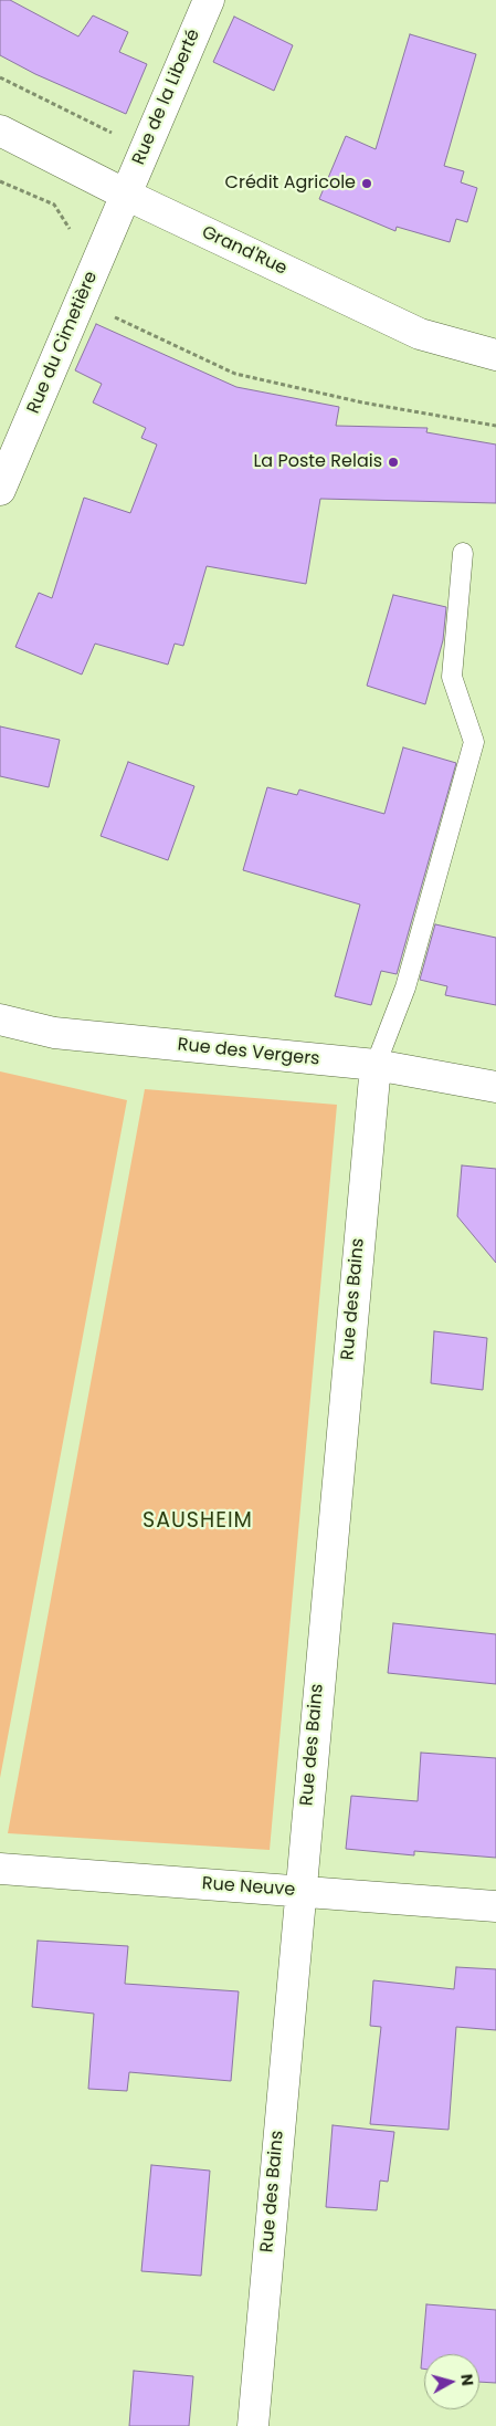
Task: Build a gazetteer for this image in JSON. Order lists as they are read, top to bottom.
{
  "streets": {
    "street": [
      "Rue de la Liberté",
      "Grand'Rue",
      "Rue du Cimetière",
      "Rue des Vergers",
      "Rue des Bains",
      "Rue Neuve"
    ]
  },
  "crossings": [
    ["Rue de la Liberté", "Grand'Rue"],
    ["Rue de la Liberté", "Rue du Cimetière"],
    ["Grand'Rue", "Rue du Cimetière"],
    ["Rue des Vergers", "Rue des Bains"],
    ["Rue des Bains", "Rue Neuve"]
  ],
  "districts": ["SAUSHEIM"],
  "places": ["Crédit Agricole", "La Poste Relais"],
  "north": "right"
}
